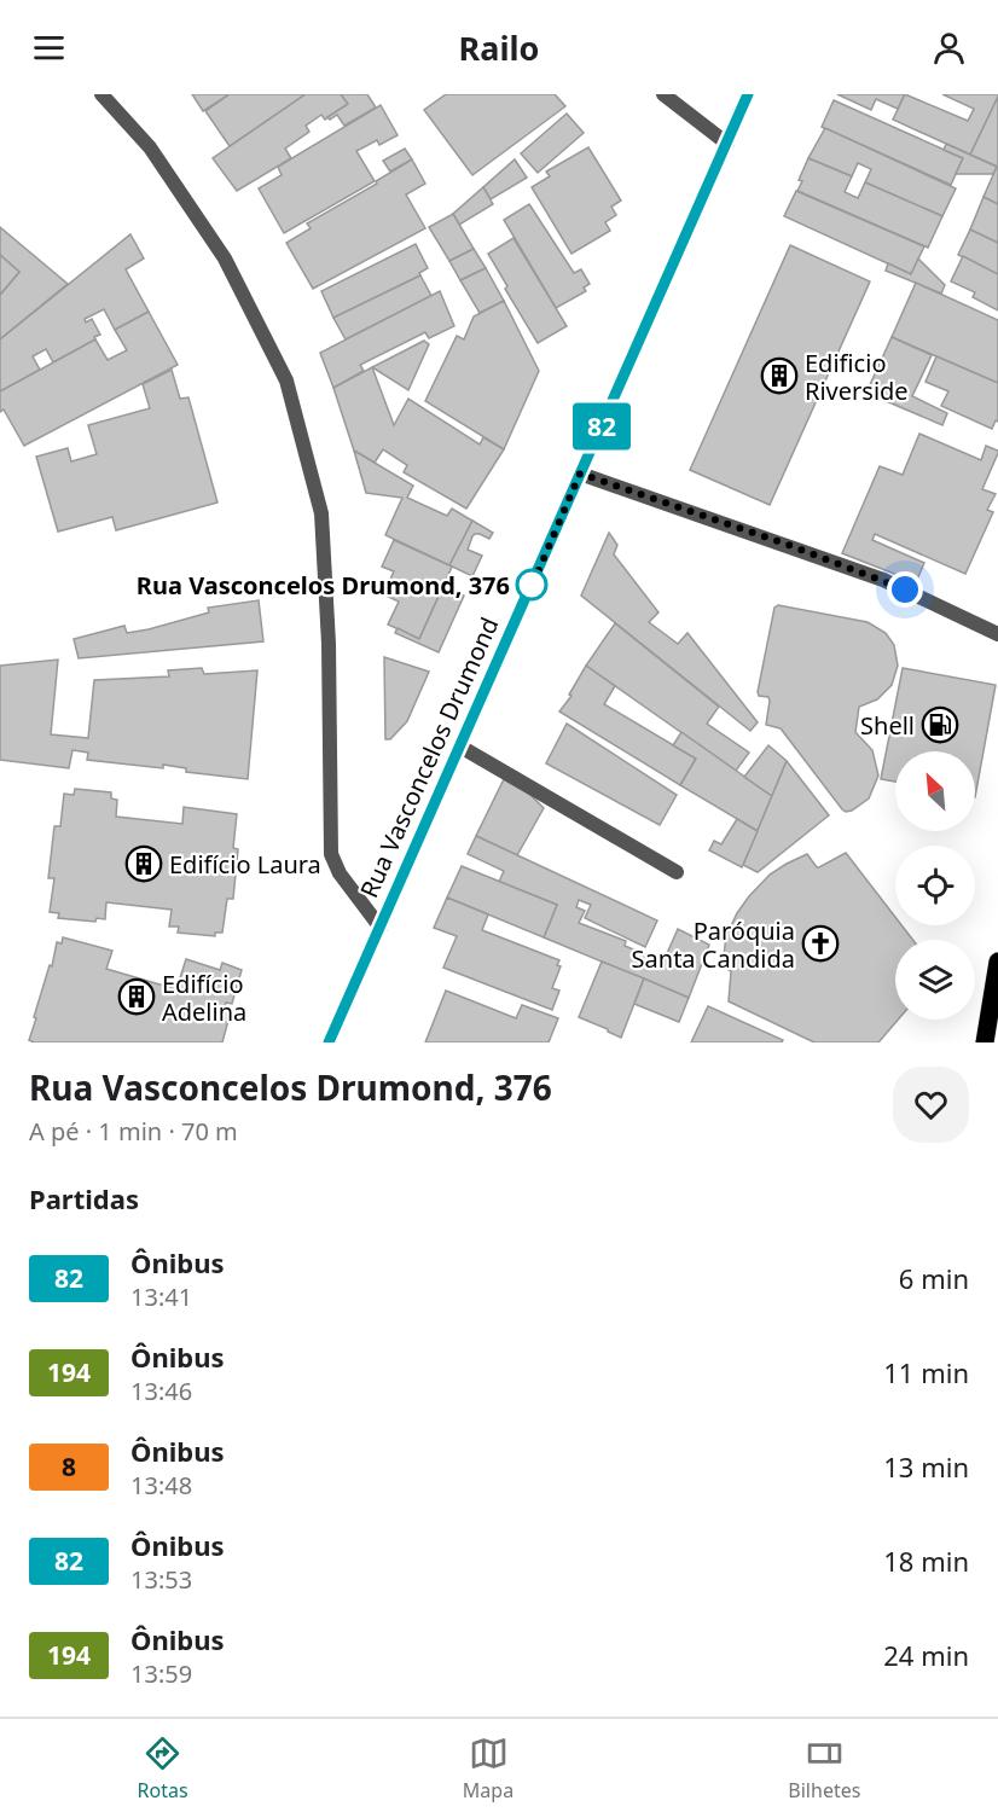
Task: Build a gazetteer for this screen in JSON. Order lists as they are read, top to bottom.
{
  "streets": {
    "street": ["Rua Vasconcelos Drumond"]
  },
  "places": {
    "building": ["Edificio Riverside", "Edifício Laura", "Edifício Adelina"],
    "other": ["Rua Vasconcelos Drumond, 376"],
    "fuel station": ["Shell"],
    "church": ["Paróquia Santa Candida"]
  },
  "lines": ["bus line 82"],
  "north": "top left",
  "page": {
    "header": "Railo",
    "on_map": "82",
    "heading": [
      ["Rua Vasconcelos Drumond, 376", "A pé · 1 min · 70 m"],
      "Partidas"
    ],
    "list": [
      {
        "mark": "82",
        "name": "Ônibus",
        "note": "13:41",
        "value": "6 min"
      },
      {
        "mark": "194",
        "name": "Ônibus",
        "note": "13:46",
        "value": "11 min"
      },
      {
        "mark": "8",
        "name": "Ônibus",
        "note": "13:48",
        "value": "13 min"
      },
      {
        "mark": "82",
        "name": "Ônibus",
        "note": "13:53",
        "value": "18 min"
      },
      {
        "mark": "194",
        "name": "Ônibus",
        "note": "13:59",
        "value": "24 min"
      }
    ],
    "tabs": ["Rotas", "Mapa", "Bilhetes"]
  }
}
